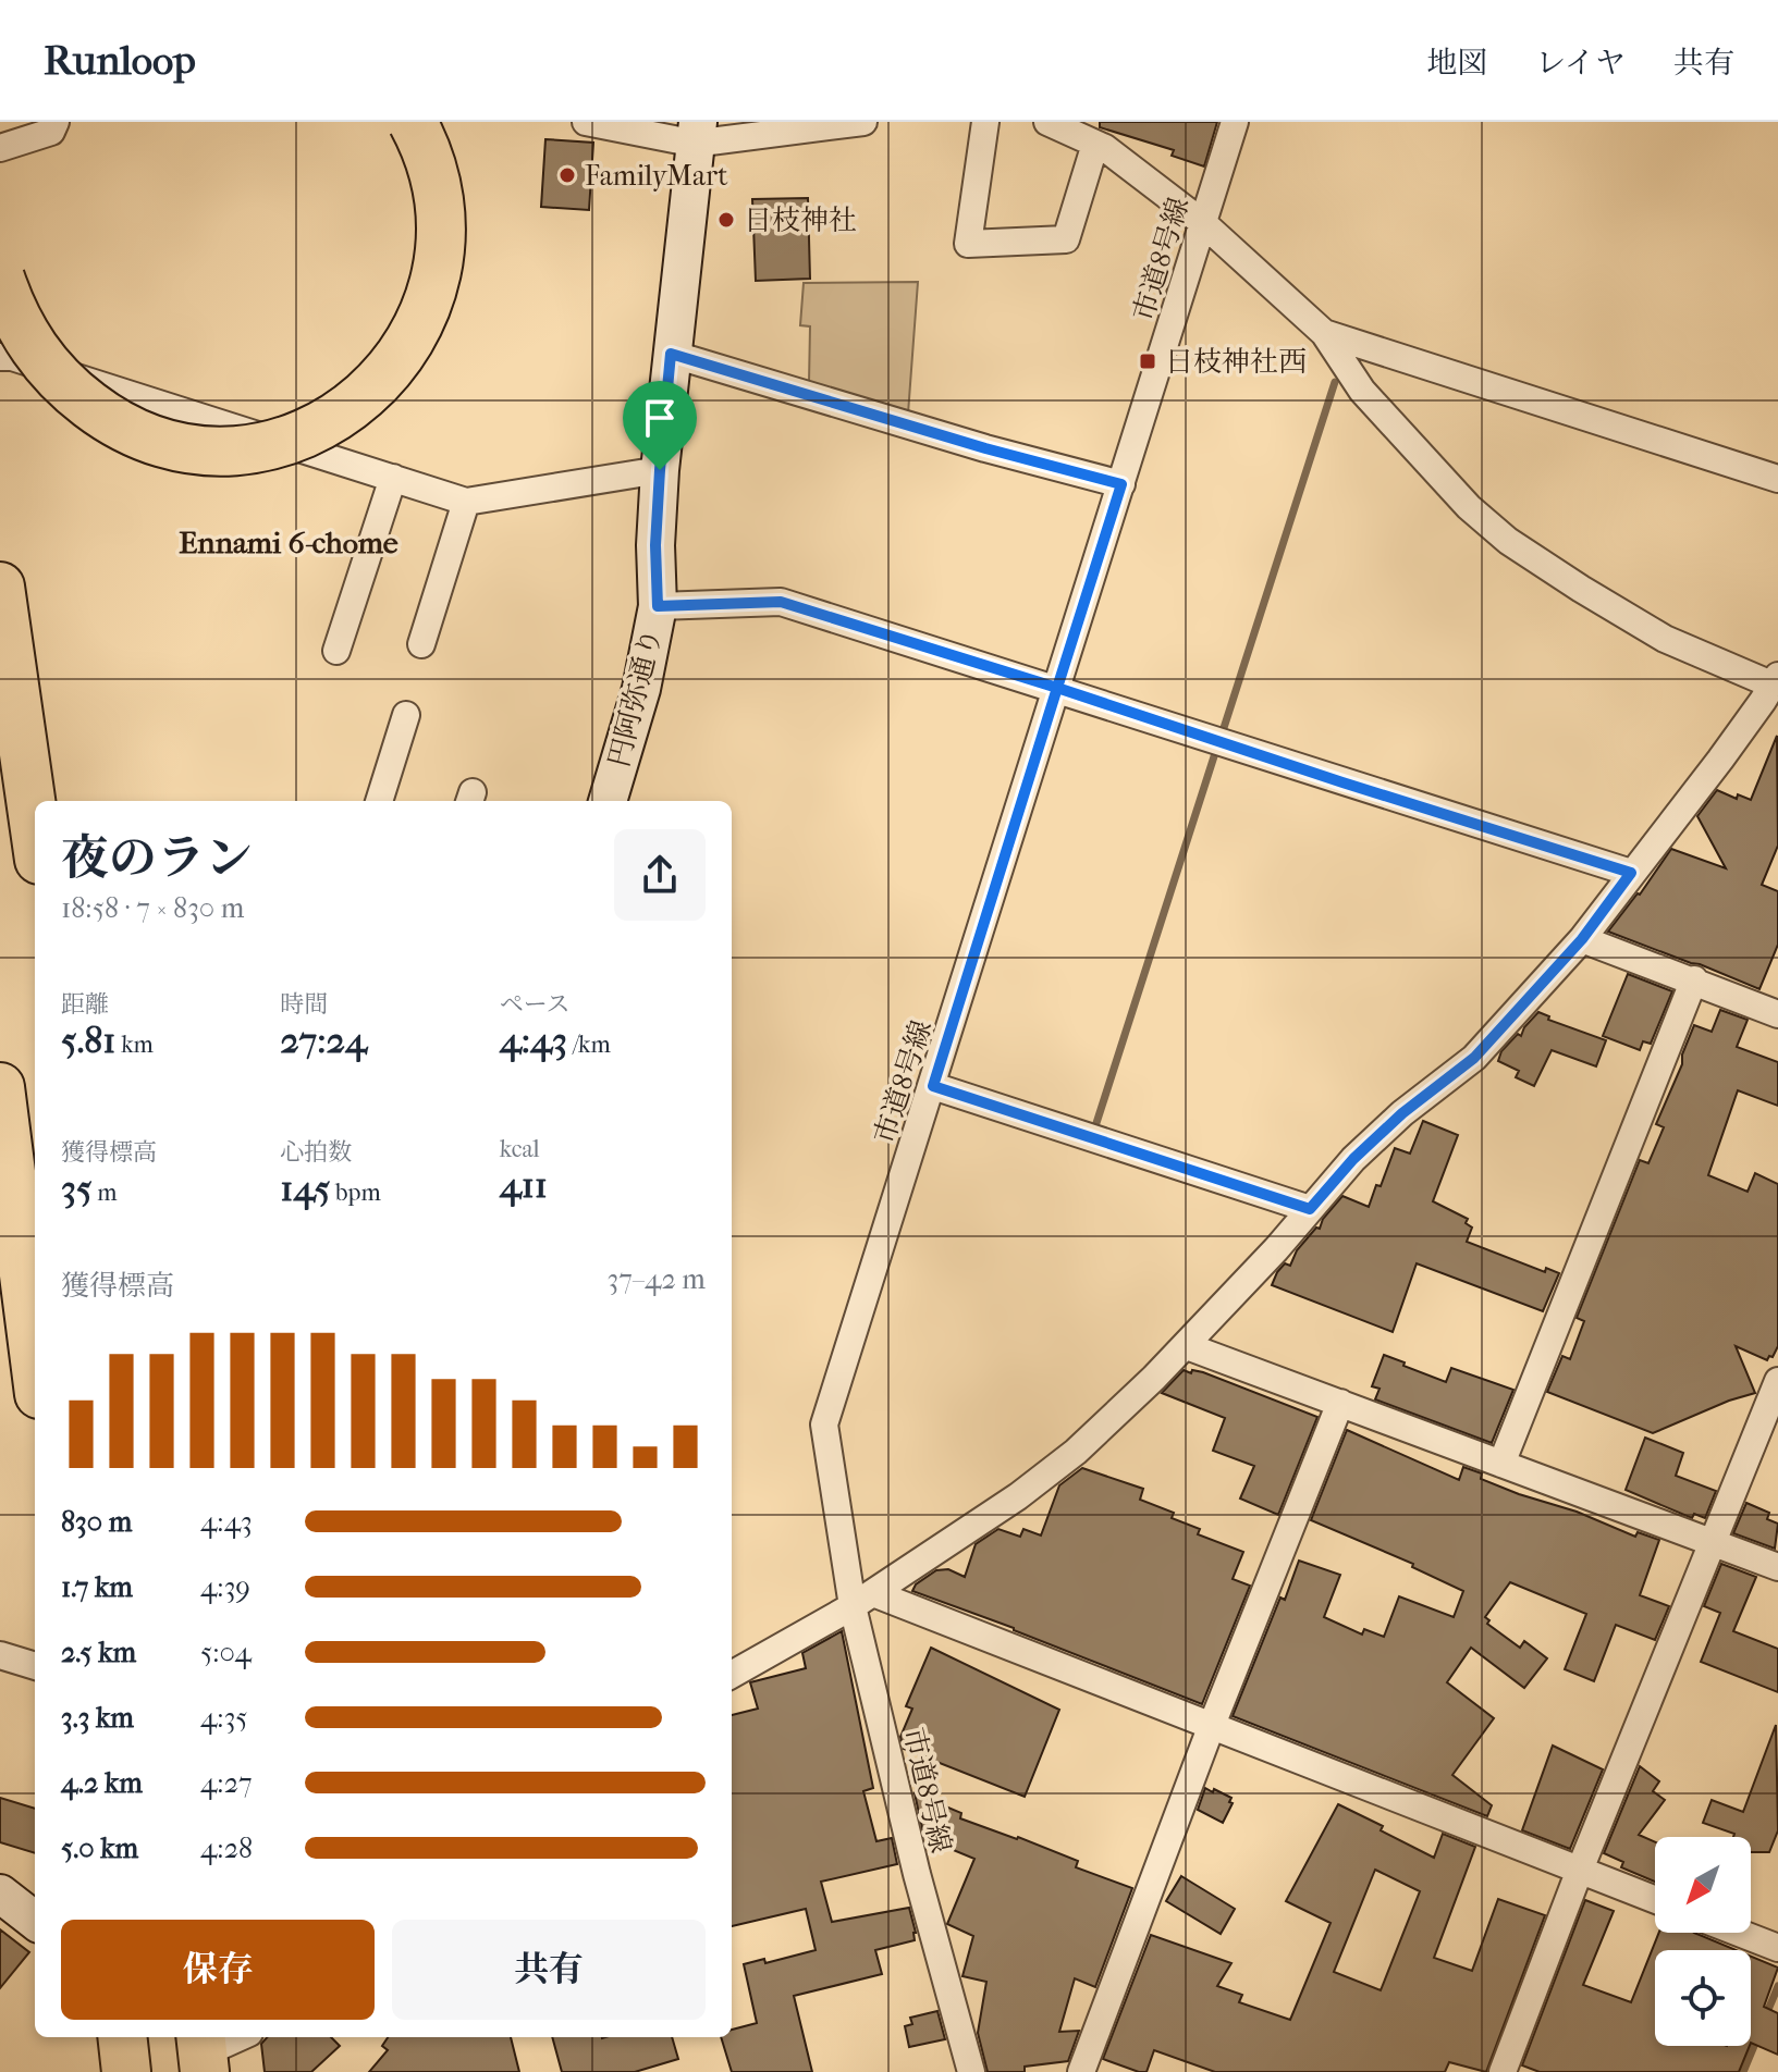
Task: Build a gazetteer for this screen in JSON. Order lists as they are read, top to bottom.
{
  "streets": {
    "street": ["市道8号線", "円阿弥通り"]
  },
  "districts": ["Ennami 6-chome"],
  "places": {
    "other": ["FamilyMart", "日枝神社"],
    "transit": ["日枝神社西"]
  },
  "north": "bottom left",
  "page": {
    "header": "Runloop",
    "nav": ["地図", "レイヤ", "共有"],
    "heading": ["夜のラン", "18:58 · 7 × 830 m"],
    "stats": [
      ["距離", "5.81 km"],
      ["時間", "27:24"],
      ["ペース", "4:43 /km"],
      ["獲得標高", "35 m"],
      ["心拍数", "145 bpm"],
      ["kcal", "411"]
    ],
    "chart": ["獲得標高", "37–42 m"],
    "list": [
      {
        "name": "830 m",
        "note": "4:43"
      },
      {
        "name": "1.7 km",
        "note": "4:39"
      },
      {
        "name": "2.5 km",
        "note": "5:04"
      },
      {
        "name": "3.3 km",
        "note": "4:35"
      },
      {
        "name": "4.2 km",
        "note": "4:27"
      },
      {
        "name": "5.0 km",
        "note": "4:28"
      }
    ],
    "buttons": ["保存", "共有"]
  }
}
